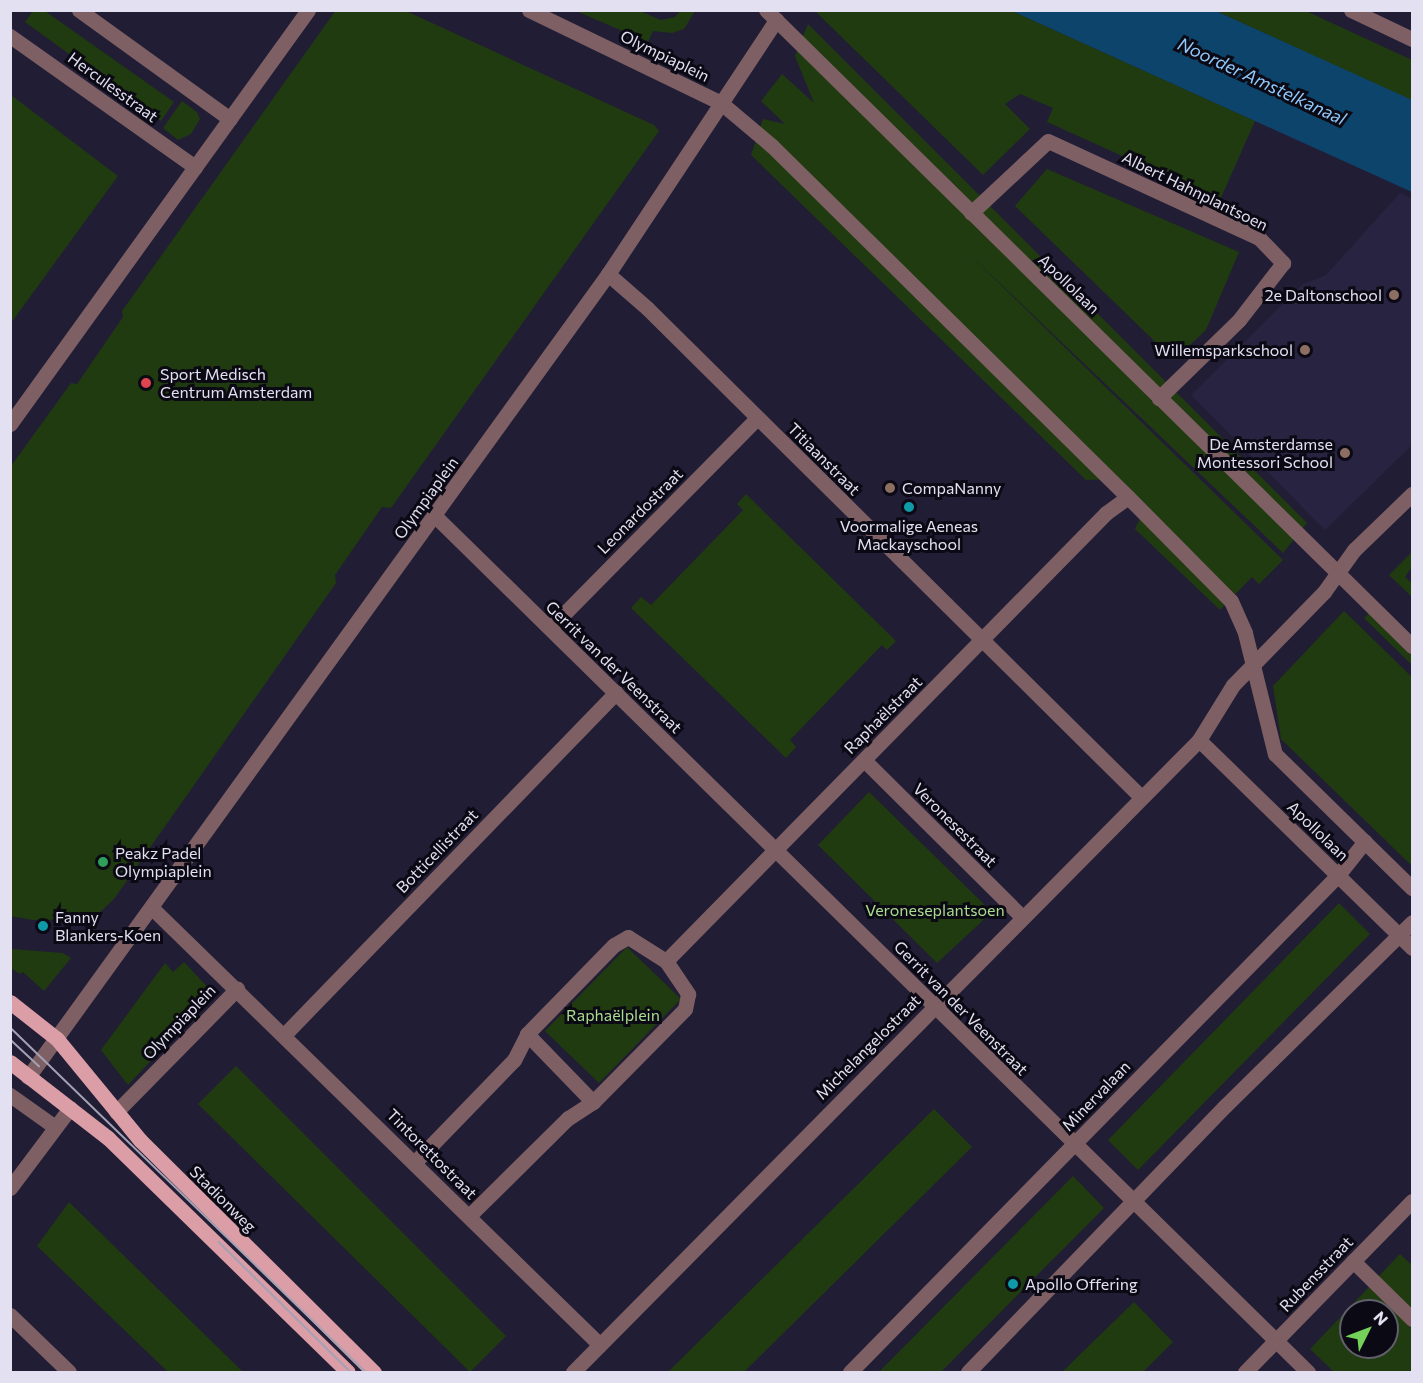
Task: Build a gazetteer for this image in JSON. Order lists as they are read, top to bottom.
{
  "streets": {
    "main road": ["Stadionweg"],
    "street": [
      "Olympiaplein",
      "Herculesstraat",
      "Albert Hahnplantsoen",
      "Apollolaan",
      "Titiaanstraat",
      "Leonardostraat",
      "Gerrit van der Veenstraat",
      "Raphaëlstraat",
      "Veronesestraat",
      "Botticellistraat",
      "Michelangelostraat",
      "Minervalaan",
      "Tintorettostraat",
      "Rubensstraat"
    ]
  },
  "crossings": [
    ["Olympiaplein", "Apollolaan"],
    ["Olympiaplein", "Titiaanstraat"],
    ["Olympiaplein", "Gerrit van der Veenstraat"],
    ["Olympiaplein", "Tintorettostraat"],
    ["Olympiaplein", "Stadionweg"],
    ["Albert Hahnplantsoen", "Apollolaan"],
    ["Apollolaan", "Raphaëlstraat"],
    ["Apollolaan", "Michelangelostraat"],
    ["Apollolaan", "Minervalaan"],
    ["Titiaanstraat", "Leonardostraat"],
    ["Titiaanstraat", "Raphaëlstraat"],
    ["Titiaanstraat", "Michelangelostraat"],
    ["Leonardostraat", "Gerrit van der Veenstraat"],
    ["Gerrit van der Veenstraat", "Raphaëlstraat"],
    ["Gerrit van der Veenstraat", "Botticellistraat"],
    ["Gerrit van der Veenstraat", "Michelangelostraat"],
    ["Gerrit van der Veenstraat", "Minervalaan"],
    ["Gerrit van der Veenstraat", "Rubensstraat"],
    ["Raphaëlstraat", "Veronesestraat"],
    ["Veronesestraat", "Michelangelostraat"],
    ["Botticellistraat", "Tintorettostraat"],
    ["Michelangelostraat", "Tintorettostraat"]
  ],
  "water": ["Noorder Amstelkanaal"],
  "parks": ["Veroneseplantsoen", "Raphaëlplein"],
  "places": [
    "2e Daltonschool",
    "Willemsparkschool",
    "Sport Medisch Centrum Amsterdam",
    "De Amsterdamse Montessori School",
    "CompaNanny",
    "Voormalige Aeneas Mackayschool",
    "Peakz Padel Olympiaplein",
    "Fanny Blankers-Koen",
    "Apollo Offering"
  ],
  "north": "top right"
}
